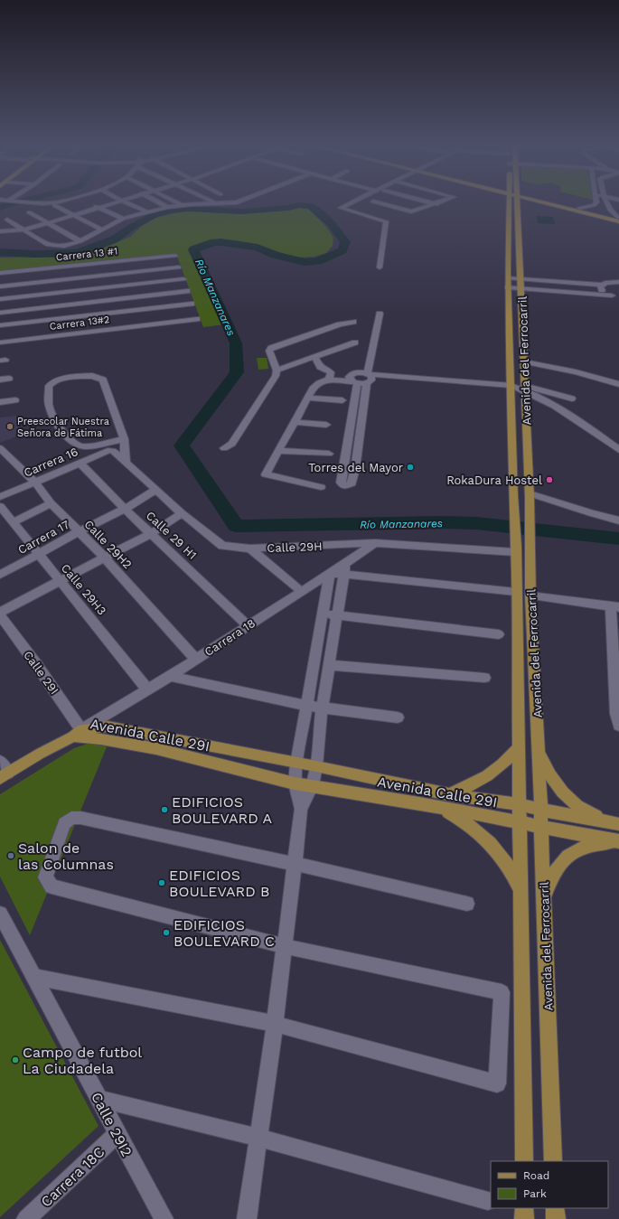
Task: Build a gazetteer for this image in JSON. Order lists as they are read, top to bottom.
{
  "streets": {
    "main road": ["Avenida del Ferrocarril", "Carrera 18", "Avenida Calle 29I"],
    "street": [
      "Carrera 13 #1",
      "Carrera 13#2",
      "Carrera 16",
      "Calle 29 H1",
      "Carrera 17",
      "Calle 29H2",
      "Calle 29H",
      "Calle 29H3",
      "Calle 29I",
      "Calle 29I2",
      "Carrera 18C"
    ]
  },
  "crossings": [
    ["Carrera 13 #1", "Carrera 13#2"],
    ["Avenida del Ferrocarril", "Calle 29H"],
    ["Avenida del Ferrocarril", "Avenida Calle 29I"],
    ["Carrera 16", "Calle 29 H1"],
    ["Carrera 16", "Calle 29H2"],
    ["Carrera 16", "Calle 29H"],
    ["Calle 29 H1", "Carrera 17"],
    ["Calle 29 H1", "Carrera 18"],
    ["Carrera 17", "Calle 29H2"],
    ["Carrera 17", "Calle 29H"],
    ["Carrera 17", "Calle 29H3"],
    ["Calle 29H2", "Carrera 18"],
    ["Calle 29H", "Carrera 18"],
    ["Calle 29H3", "Carrera 18"],
    ["Carrera 18", "Calle 29I"],
    ["Carrera 18", "Avenida Calle 29I"],
    ["Calle 29I", "Avenida Calle 29I"],
    ["Calle 29I2", "Carrera 18C"]
  ],
  "water": ["Río Manzanares"],
  "places": [
    "Preescolar Nuestra Señora de Fátima",
    "Torres del Mayor",
    "RokaDura Hostel",
    "EDIFICIOS BOULEVARD A",
    "Salon de las Columnas",
    "EDIFICIOS BOULEVARD B",
    "EDIFICIOS BOULEVARD C",
    "Campo de futbol La Ciudadela"
  ],
  "legend": ["Road", "Park"]
}
